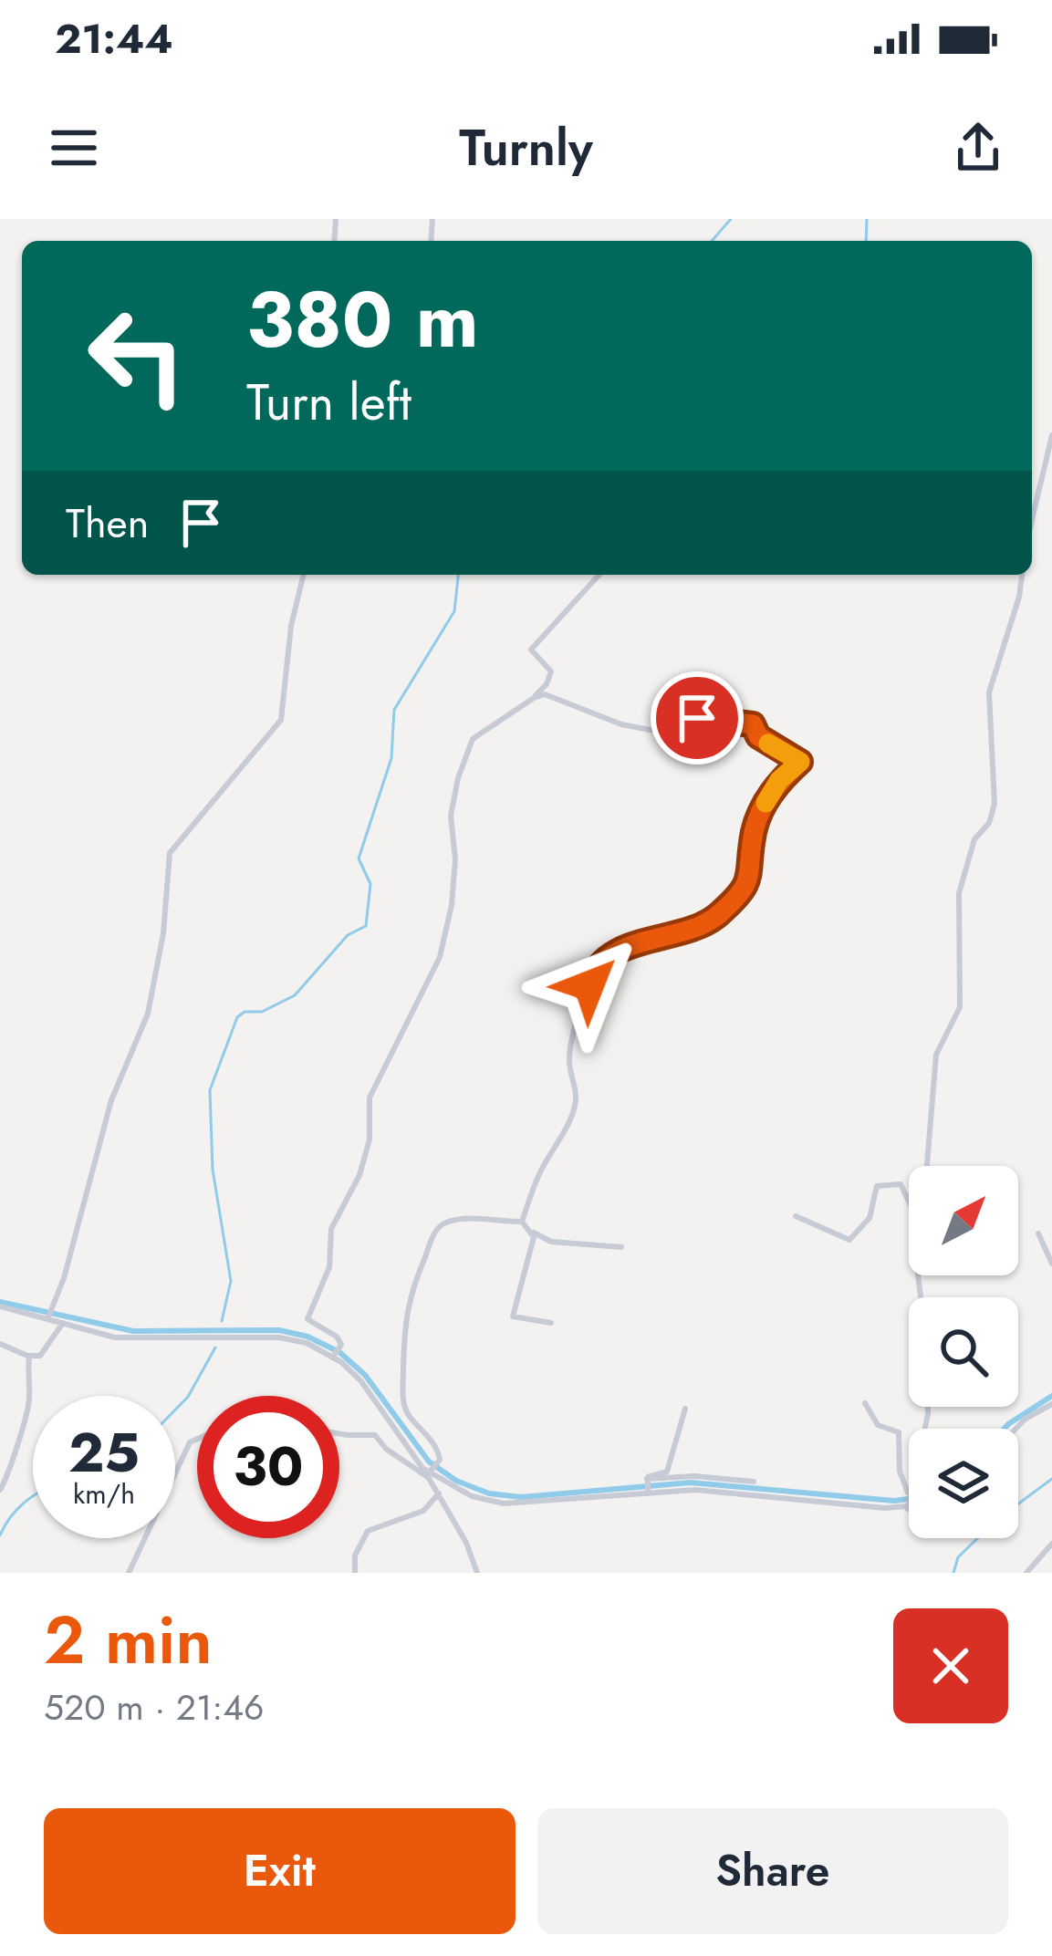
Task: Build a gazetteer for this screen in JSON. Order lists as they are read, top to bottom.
{
  "north": "top right",
  "page": {
    "status": "21:44",
    "header": "Turnly",
    "turn": ["380 m", "Turn left"],
    "then": "Then",
    "speed": "25 km/h",
    "limit": "30",
    "heading": ["2 min", "520 m · 21:46"],
    "buttons": ["Exit", "Share"]
  }
}
